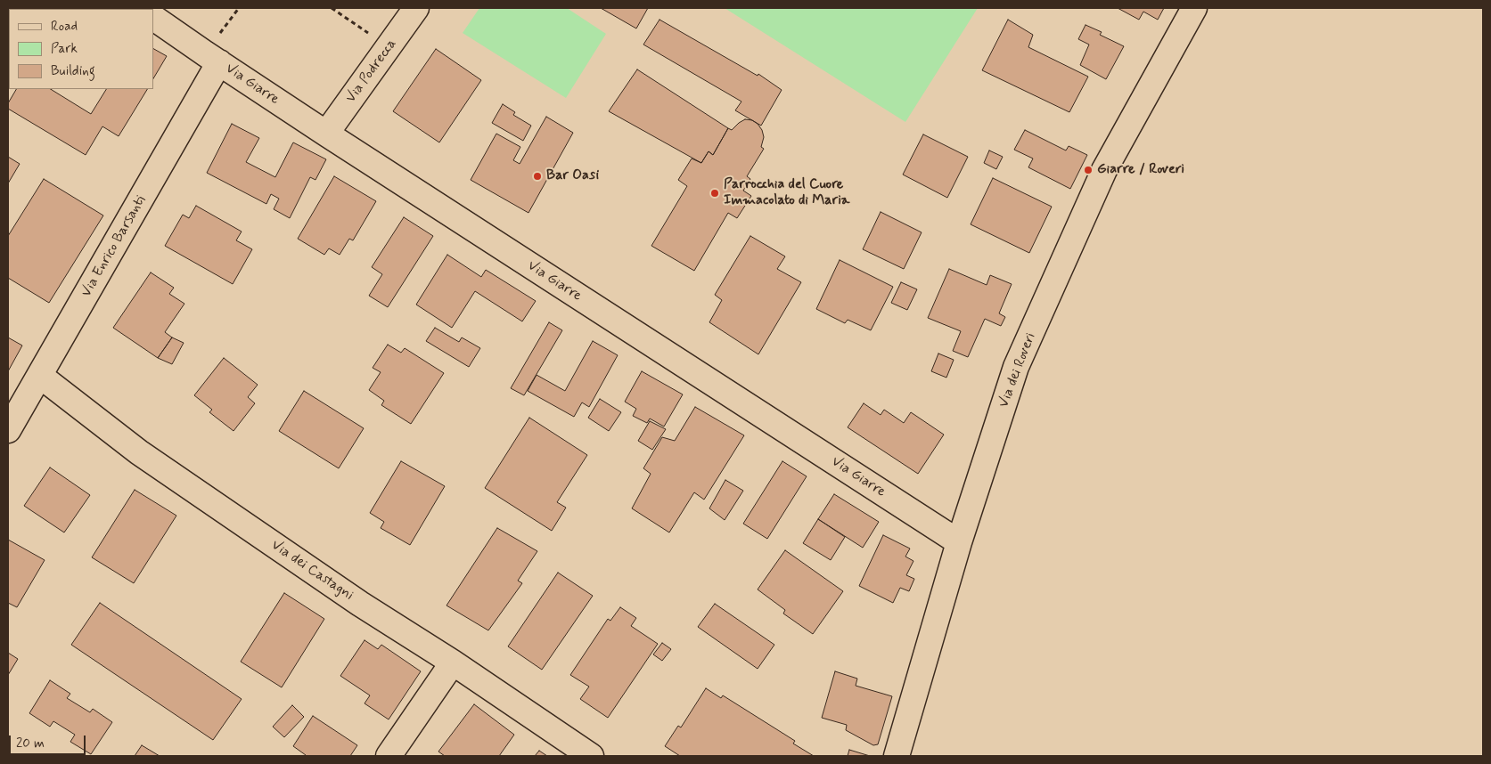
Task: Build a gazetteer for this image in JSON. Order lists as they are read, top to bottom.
{
  "streets": {
    "street": [
      "Via Podrecca",
      "Via Giarre",
      "Via Enrico Barsanti",
      "Via dei Roveri",
      "Via dei Castagni"
    ]
  },
  "crossings": [
    ["Via Podrecca", "Via Giarre"],
    ["Via Giarre", "Via Enrico Barsanti"],
    ["Via Giarre", "Via dei Roveri"],
    ["Via Enrico Barsanti", "Via dei Castagni"]
  ],
  "places": ["Giarre / Roveri", "Bar Oasi", "Parrocchia del Cuore Immacolato di Maria"],
  "legend": ["Road", "Park", "Building"],
  "scale_bar": "20 m"
}
